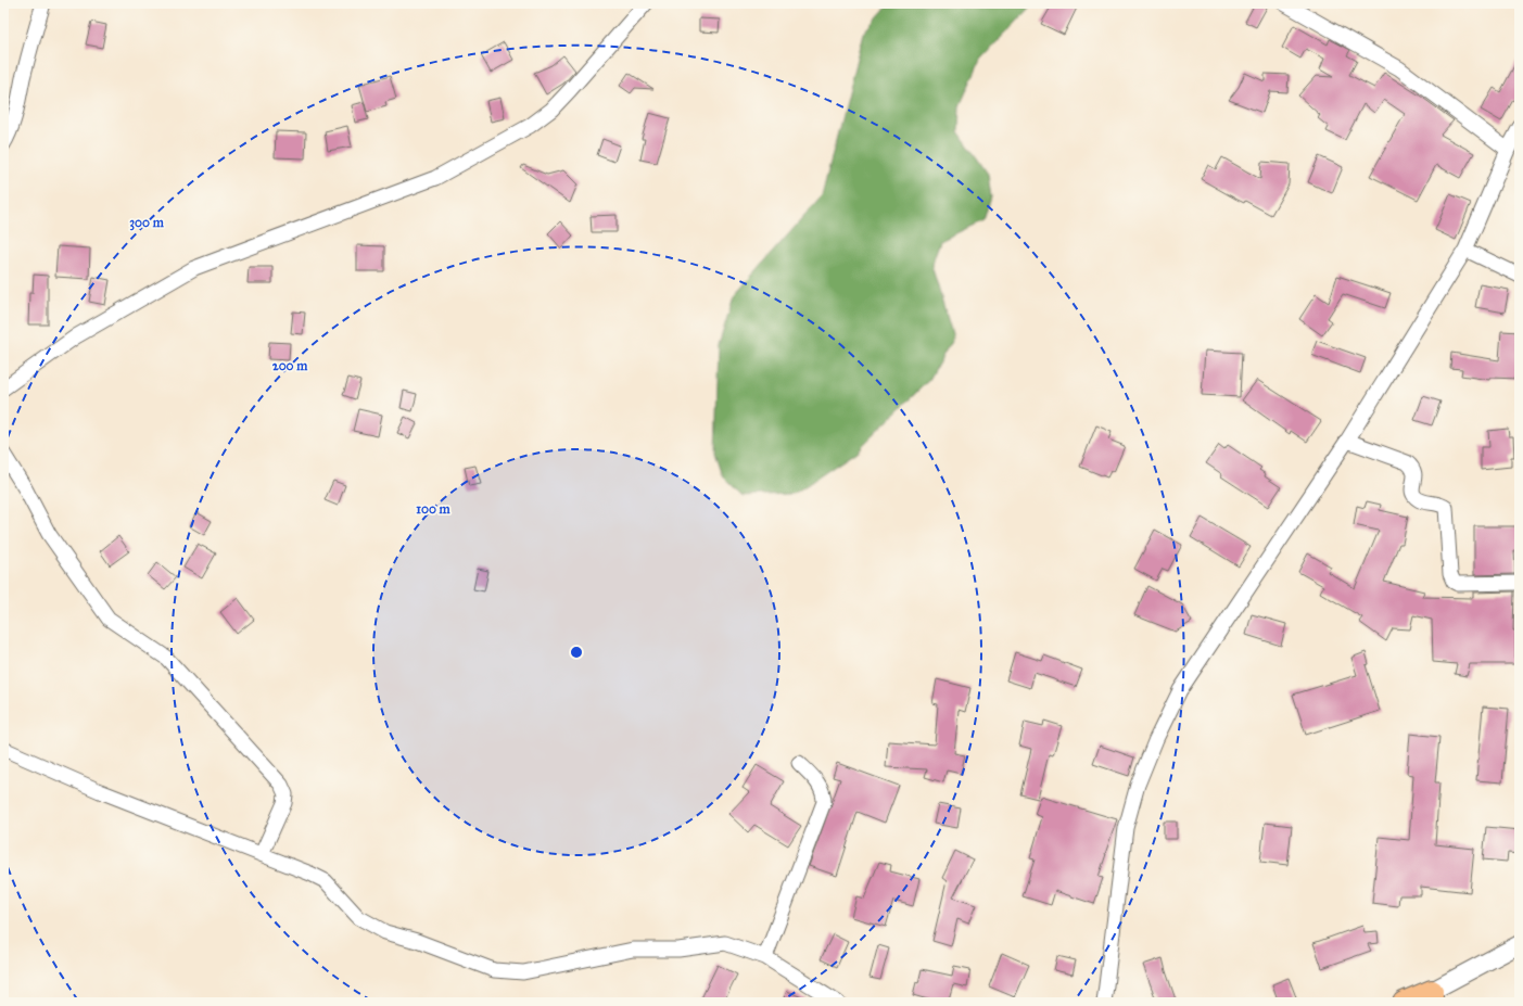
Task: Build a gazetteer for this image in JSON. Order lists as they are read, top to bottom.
{
  "rings": ["300 m", "200 m", "100 m"]
}
